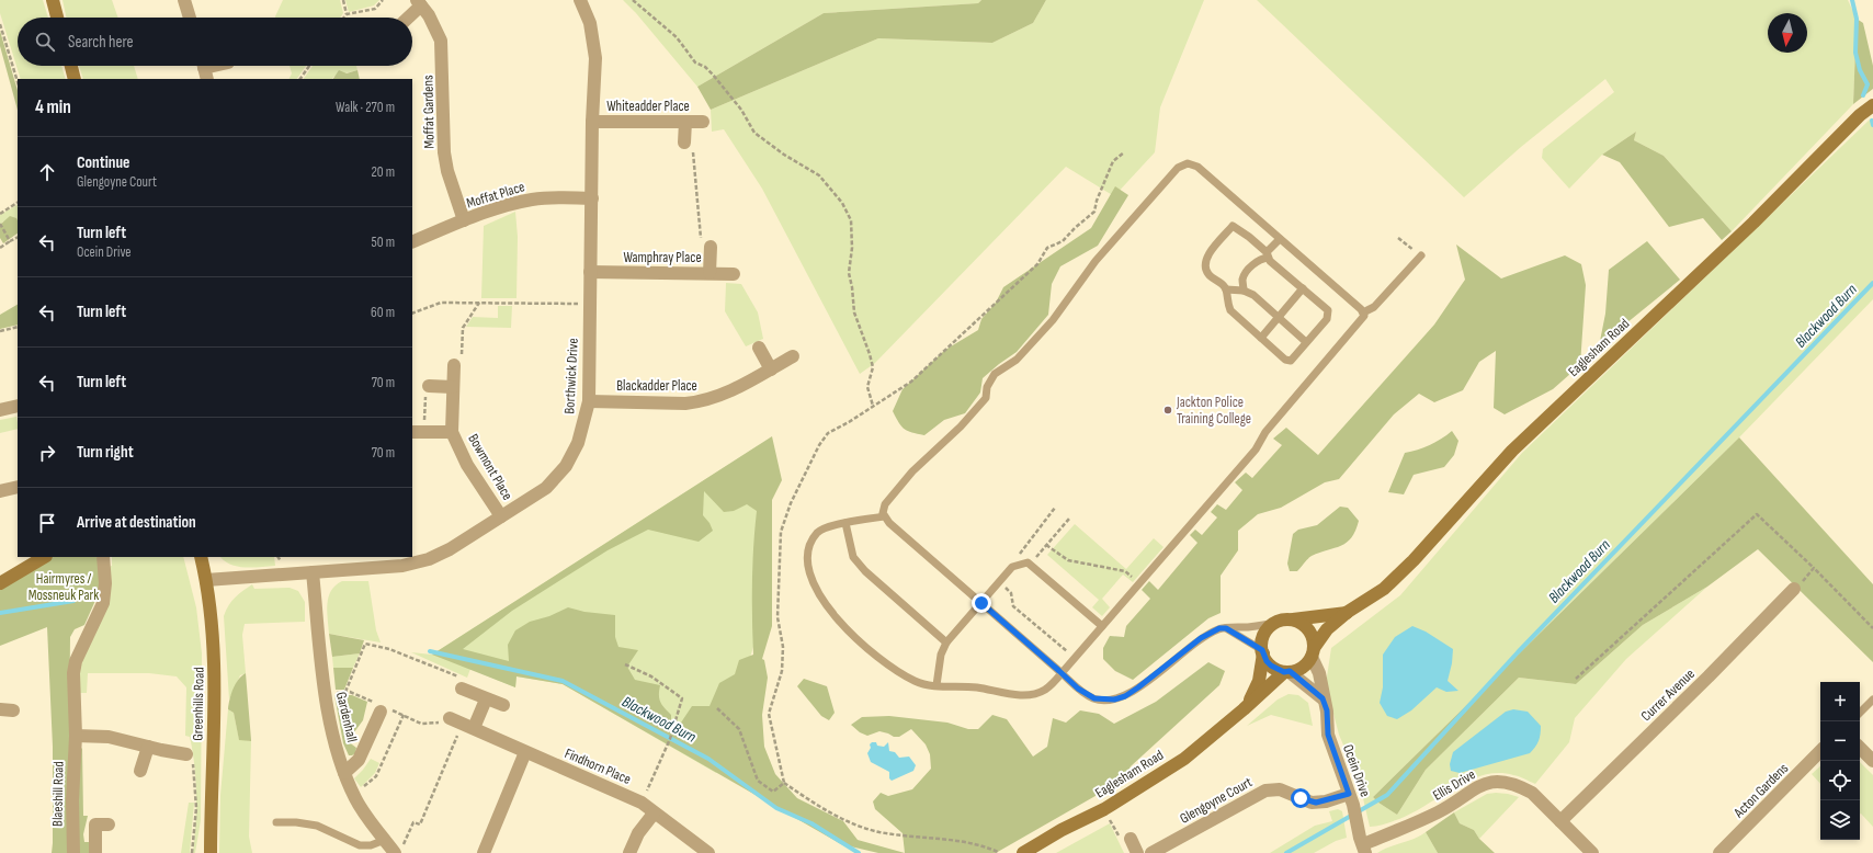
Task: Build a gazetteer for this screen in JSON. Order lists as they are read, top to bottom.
{
  "streets": {
    "main road": ["Eaglesham Road", "Greenhills Road"],
    "street": [
      "Whiteadder Place",
      "Moffat Gardens",
      "Moffat Place",
      "Wamphray Place",
      "Borthwick Drive",
      "Blackadder Place",
      "Bowmont Place",
      "Currer Avenue",
      "Gardenhall",
      "Findhorn Place",
      "Ocein Drive",
      "Ellis Drive",
      "Acton Gardens",
      "Blaeshill Road",
      "Glengoyne Court"
    ]
  },
  "crossings": [
    ["Whiteadder Place", "Borthwick Drive"],
    ["Moffat Gardens", "Moffat Place"],
    ["Moffat Place", "Borthwick Drive"],
    ["Wamphray Place", "Borthwick Drive"],
    ["Eaglesham Road", "Ocein Drive"],
    ["Borthwick Drive", "Blackadder Place"],
    ["Borthwick Drive", "Bowmont Place"],
    ["Borthwick Drive", "Greenhills Road"],
    ["Borthwick Drive", "Gardenhall"],
    ["Currer Avenue", "Ellis Drive"],
    ["Ocein Drive", "Ellis Drive"],
    ["Ocein Drive", "Glengoyne Court"]
  ],
  "water": ["Blackwood Burn"],
  "parks": ["Hairmyres / Mossneuk Park"],
  "places": ["Jackton Police Training College"],
  "north": "bottom",
  "page": {
    "search": "Search here",
    "heading": ["4 min", "Walk · 270 m"],
    "list": [
      ["Continue", "Glengoyne Court", "20 m"],
      ["Turn left", "Ocein Drive", "50 m"],
      ["Turn left", "60 m"],
      ["Turn left", "70 m"],
      ["Turn right", "70 m"],
      "Arrive at destination"
    ],
    "map_buttons": ["+", "−"]
  }
}
